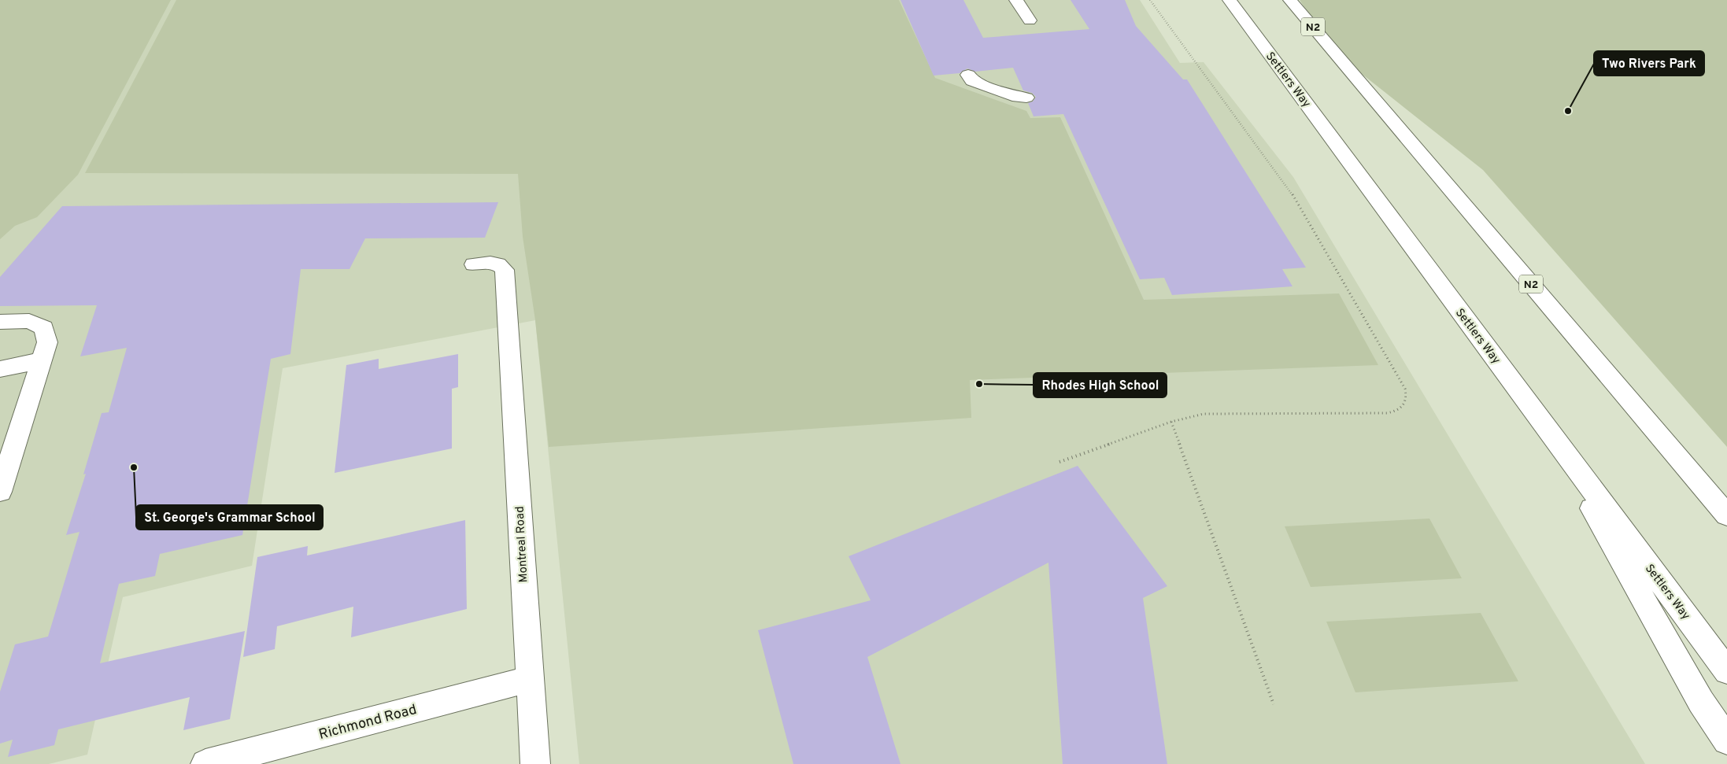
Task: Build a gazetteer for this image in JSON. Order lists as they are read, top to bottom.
{
  "streets": {
    "main road": [
      "N2",
      "Settlers Way",
      "Montreal Road",
      "Richmond Road"
    ]
  },
  "crossings": [
    ["Montreal Road", "Richmond Road"]
  ],
  "places": ["Two Rivers Park", "Rhodes High School", "St. George's Grammar School"]
}
